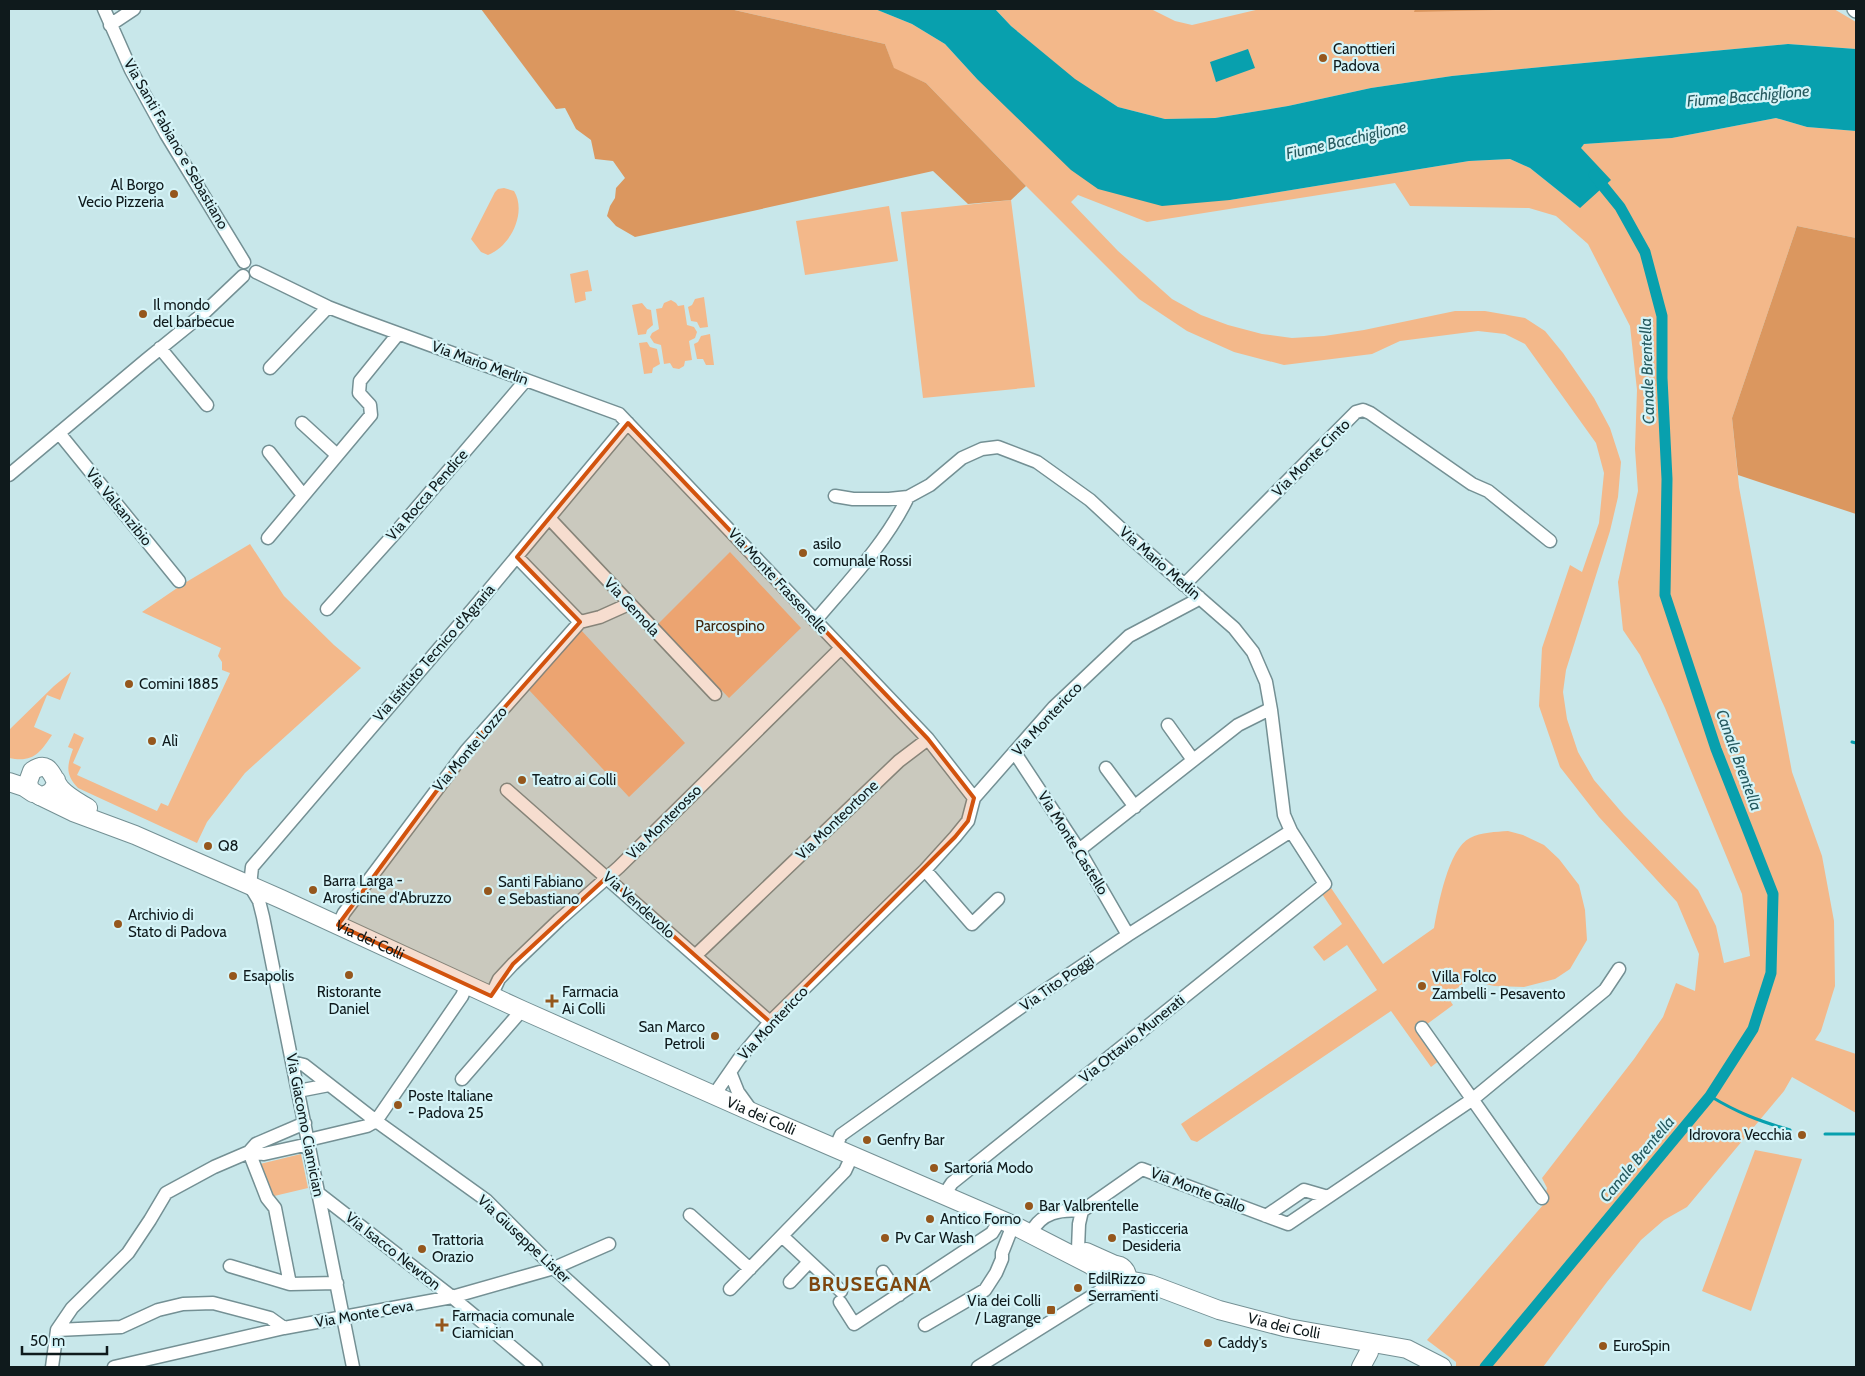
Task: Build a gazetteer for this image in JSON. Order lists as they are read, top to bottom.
{
  "streets": {
    "main road": ["Via dei Colli"],
    "street": [
      "Via Santi Fabiano e Sebastiano",
      "Via Mario Merlin",
      "Via Monte Cinto",
      "Via Rocca Pendice",
      "Via Valsanzibio",
      "Via Monte Frassenelle",
      "Via Gemola",
      "Via Istituto Tecnico d'Agraria",
      "Via Montericco",
      "Via Monte Lozzo",
      "Via Monteortone",
      "Via Monterosso",
      "Via Monte Castello",
      "Via Vendevolo",
      "Via Tito Poggi",
      "Via Ottavio Munerati",
      "Via Giacomo Ciamician",
      "Via Monte Gallo",
      "Via Giuseppe Lister",
      "Via Isacco Newton",
      "Via Monte Ceva"
    ]
  },
  "crossings": [
    ["Via Santi Fabiano e Sebastiano", "Via Mario Merlin"],
    ["Via Mario Merlin", "Via Monte Cinto"],
    ["Via Mario Merlin", "Via Rocca Pendice"],
    ["Via Mario Merlin", "Via Monte Frassenelle"],
    ["Via Mario Merlin", "Via Istituto Tecnico d'Agraria"],
    ["Via Mario Merlin", "Via Montericco"],
    ["Via Mario Merlin", "Via Tito Poggi"],
    ["Via Mario Merlin", "Via Ottavio Munerati"],
    ["Via Monte Frassenelle", "Via Istituto Tecnico d'Agraria"],
    ["Via Monte Frassenelle", "Via Monteortone"],
    ["Via Monte Frassenelle", "Via Monterosso"],
    ["Via Gemola", "Via Istituto Tecnico d'Agraria"],
    ["Via Istituto Tecnico d'Agraria", "Via dei Colli"],
    ["Via Istituto Tecnico d'Agraria", "Via Giacomo Ciamician"],
    ["Via Montericco", "Via Monte Castello"],
    ["Via Montericco", "Via Vendevolo"],
    ["Via Montericco", "Via dei Colli"],
    ["Via Monte Lozzo", "Via dei Colli"],
    ["Via Monteortone", "Via Vendevolo"],
    ["Via Monterosso", "Via Vendevolo"],
    ["Via Monterosso", "Via dei Colli"],
    ["Via Monte Castello", "Via Tito Poggi"],
    ["Via dei Colli", "Via Tito Poggi"],
    ["Via dei Colli", "Via Ottavio Munerati"],
    ["Via dei Colli", "Via Giacomo Ciamician"],
    ["Via Giacomo Ciamician", "Via Giuseppe Lister"],
    ["Via Giacomo Ciamician", "Via Isacco Newton"],
    ["Via Giacomo Ciamician", "Via Monte Ceva"],
    ["Via Giuseppe Lister", "Via Monte Ceva"],
    ["Via Isacco Newton", "Via Monte Ceva"]
  ],
  "districts": ["BRUSEGANA"],
  "water": ["Fiume Bacchiglione", "Canale Brentella"],
  "parks": ["Parcospino"],
  "places": {
    "other": [
      "Canottieri Padova",
      "Al Borgo Vecio Pizzeria",
      "Il mondo del barbecue",
      "asilo comunale Rossi",
      "Comini 1885",
      "Alì",
      "Teatro ai Colli",
      "Q8",
      "Barra Larga - Arosticine d'Abruzzo",
      "Santi Fabiano e Sebastiano",
      "Archivio di Stato di Padova",
      "Ristorante Daniel",
      "Esapolis",
      "Villa Folco Zambelli - Pesavento",
      "San Marco Petroli",
      "Poste Italiane - Padova 25",
      "Idrovora Vecchia",
      "Genfry Bar",
      "Sartoria Modo",
      "Bar Valbrentelle",
      "Antico Forno",
      "Pv Car Wash",
      "Pasticceria Desideria",
      "Trattoria Orazio",
      "EdilRizzo Serramenti",
      "Caddy's",
      "EuroSpin"
    ],
    "health": ["Farmacia Ai Colli", "Farmacia comunale Ciamician"],
    "transit": ["Via dei Colli / Lagrange"]
  },
  "scale_bar": "50 m"
}
